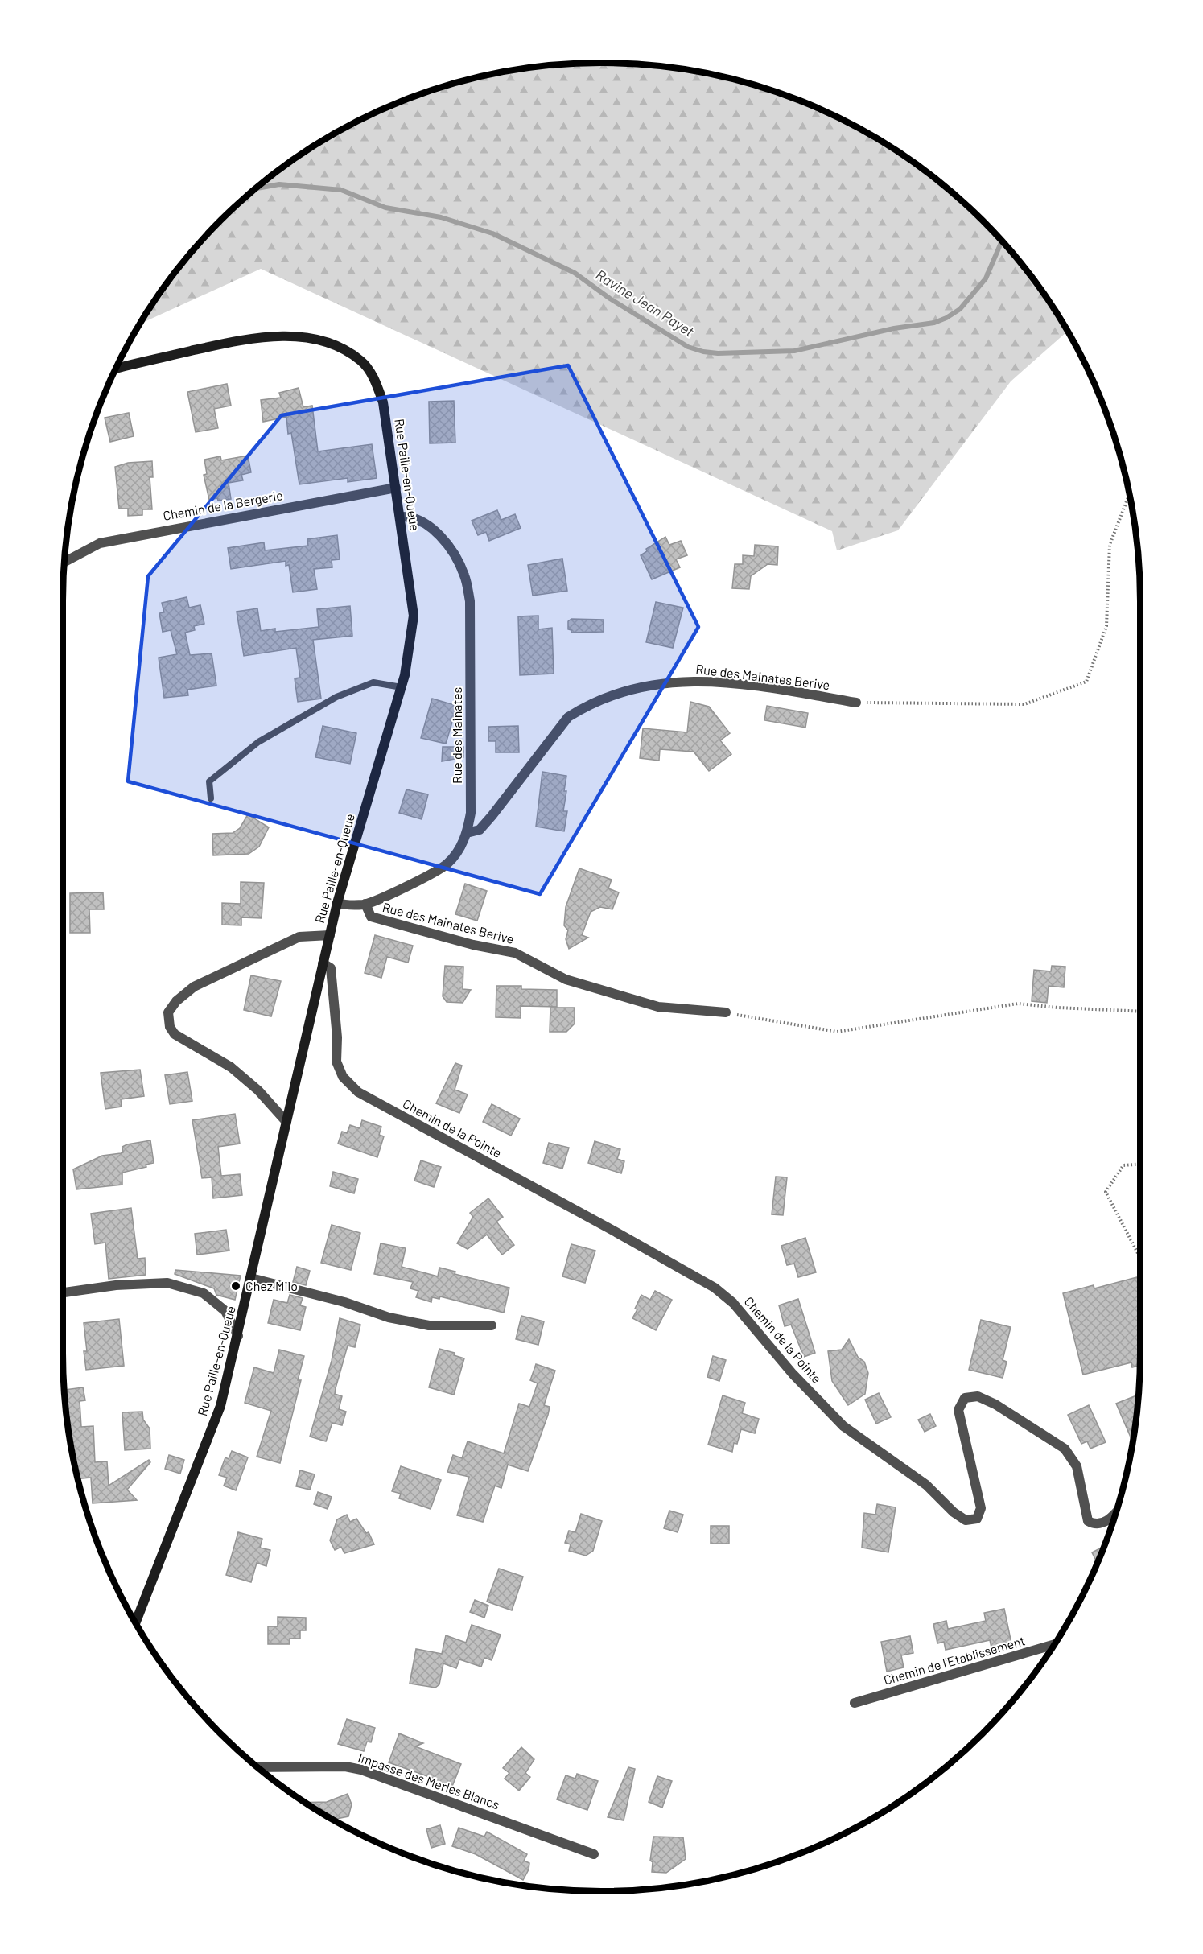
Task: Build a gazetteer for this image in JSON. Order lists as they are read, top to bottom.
{
  "streets": {
    "main road": ["Rue Paille-en-Queue"],
    "street": [
      "Chemin de la Bergerie",
      "Rue des Mainates Berive",
      "Rue des Mainates",
      "Chemin de la Pointe",
      "Chemin de l'Etablissement",
      "Impasse des Merles Blancs"
    ]
  },
  "crossings": [
    ["Rue Paille-en-Queue", "Chemin de la Bergerie"],
    ["Rue Paille-en-Queue", "Rue des Mainates"],
    ["Rue Paille-en-Queue", "Chemin de la Pointe"],
    ["Rue des Mainates Berive", "Rue des Mainates"]
  ],
  "water": ["Ravine Jean Payet"],
  "places": ["Chez Milo"]
}
